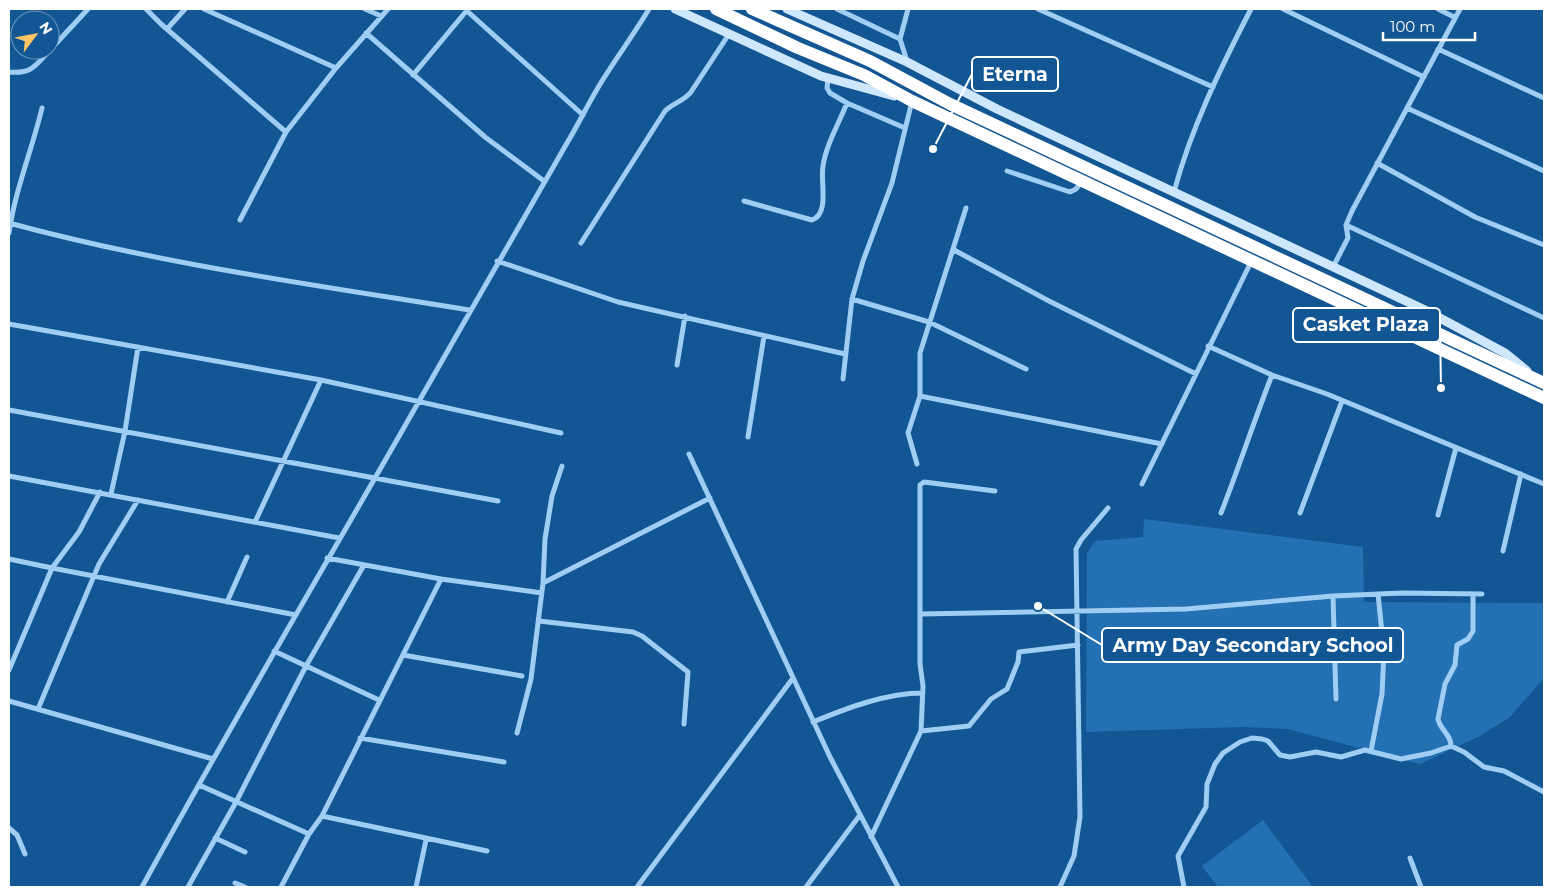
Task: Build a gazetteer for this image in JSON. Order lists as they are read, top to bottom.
{
  "places": ["Eterna", "Casket Plaza", "Army Day Secondary School"],
  "scale_bar": "100 m",
  "north": "top right"
}
